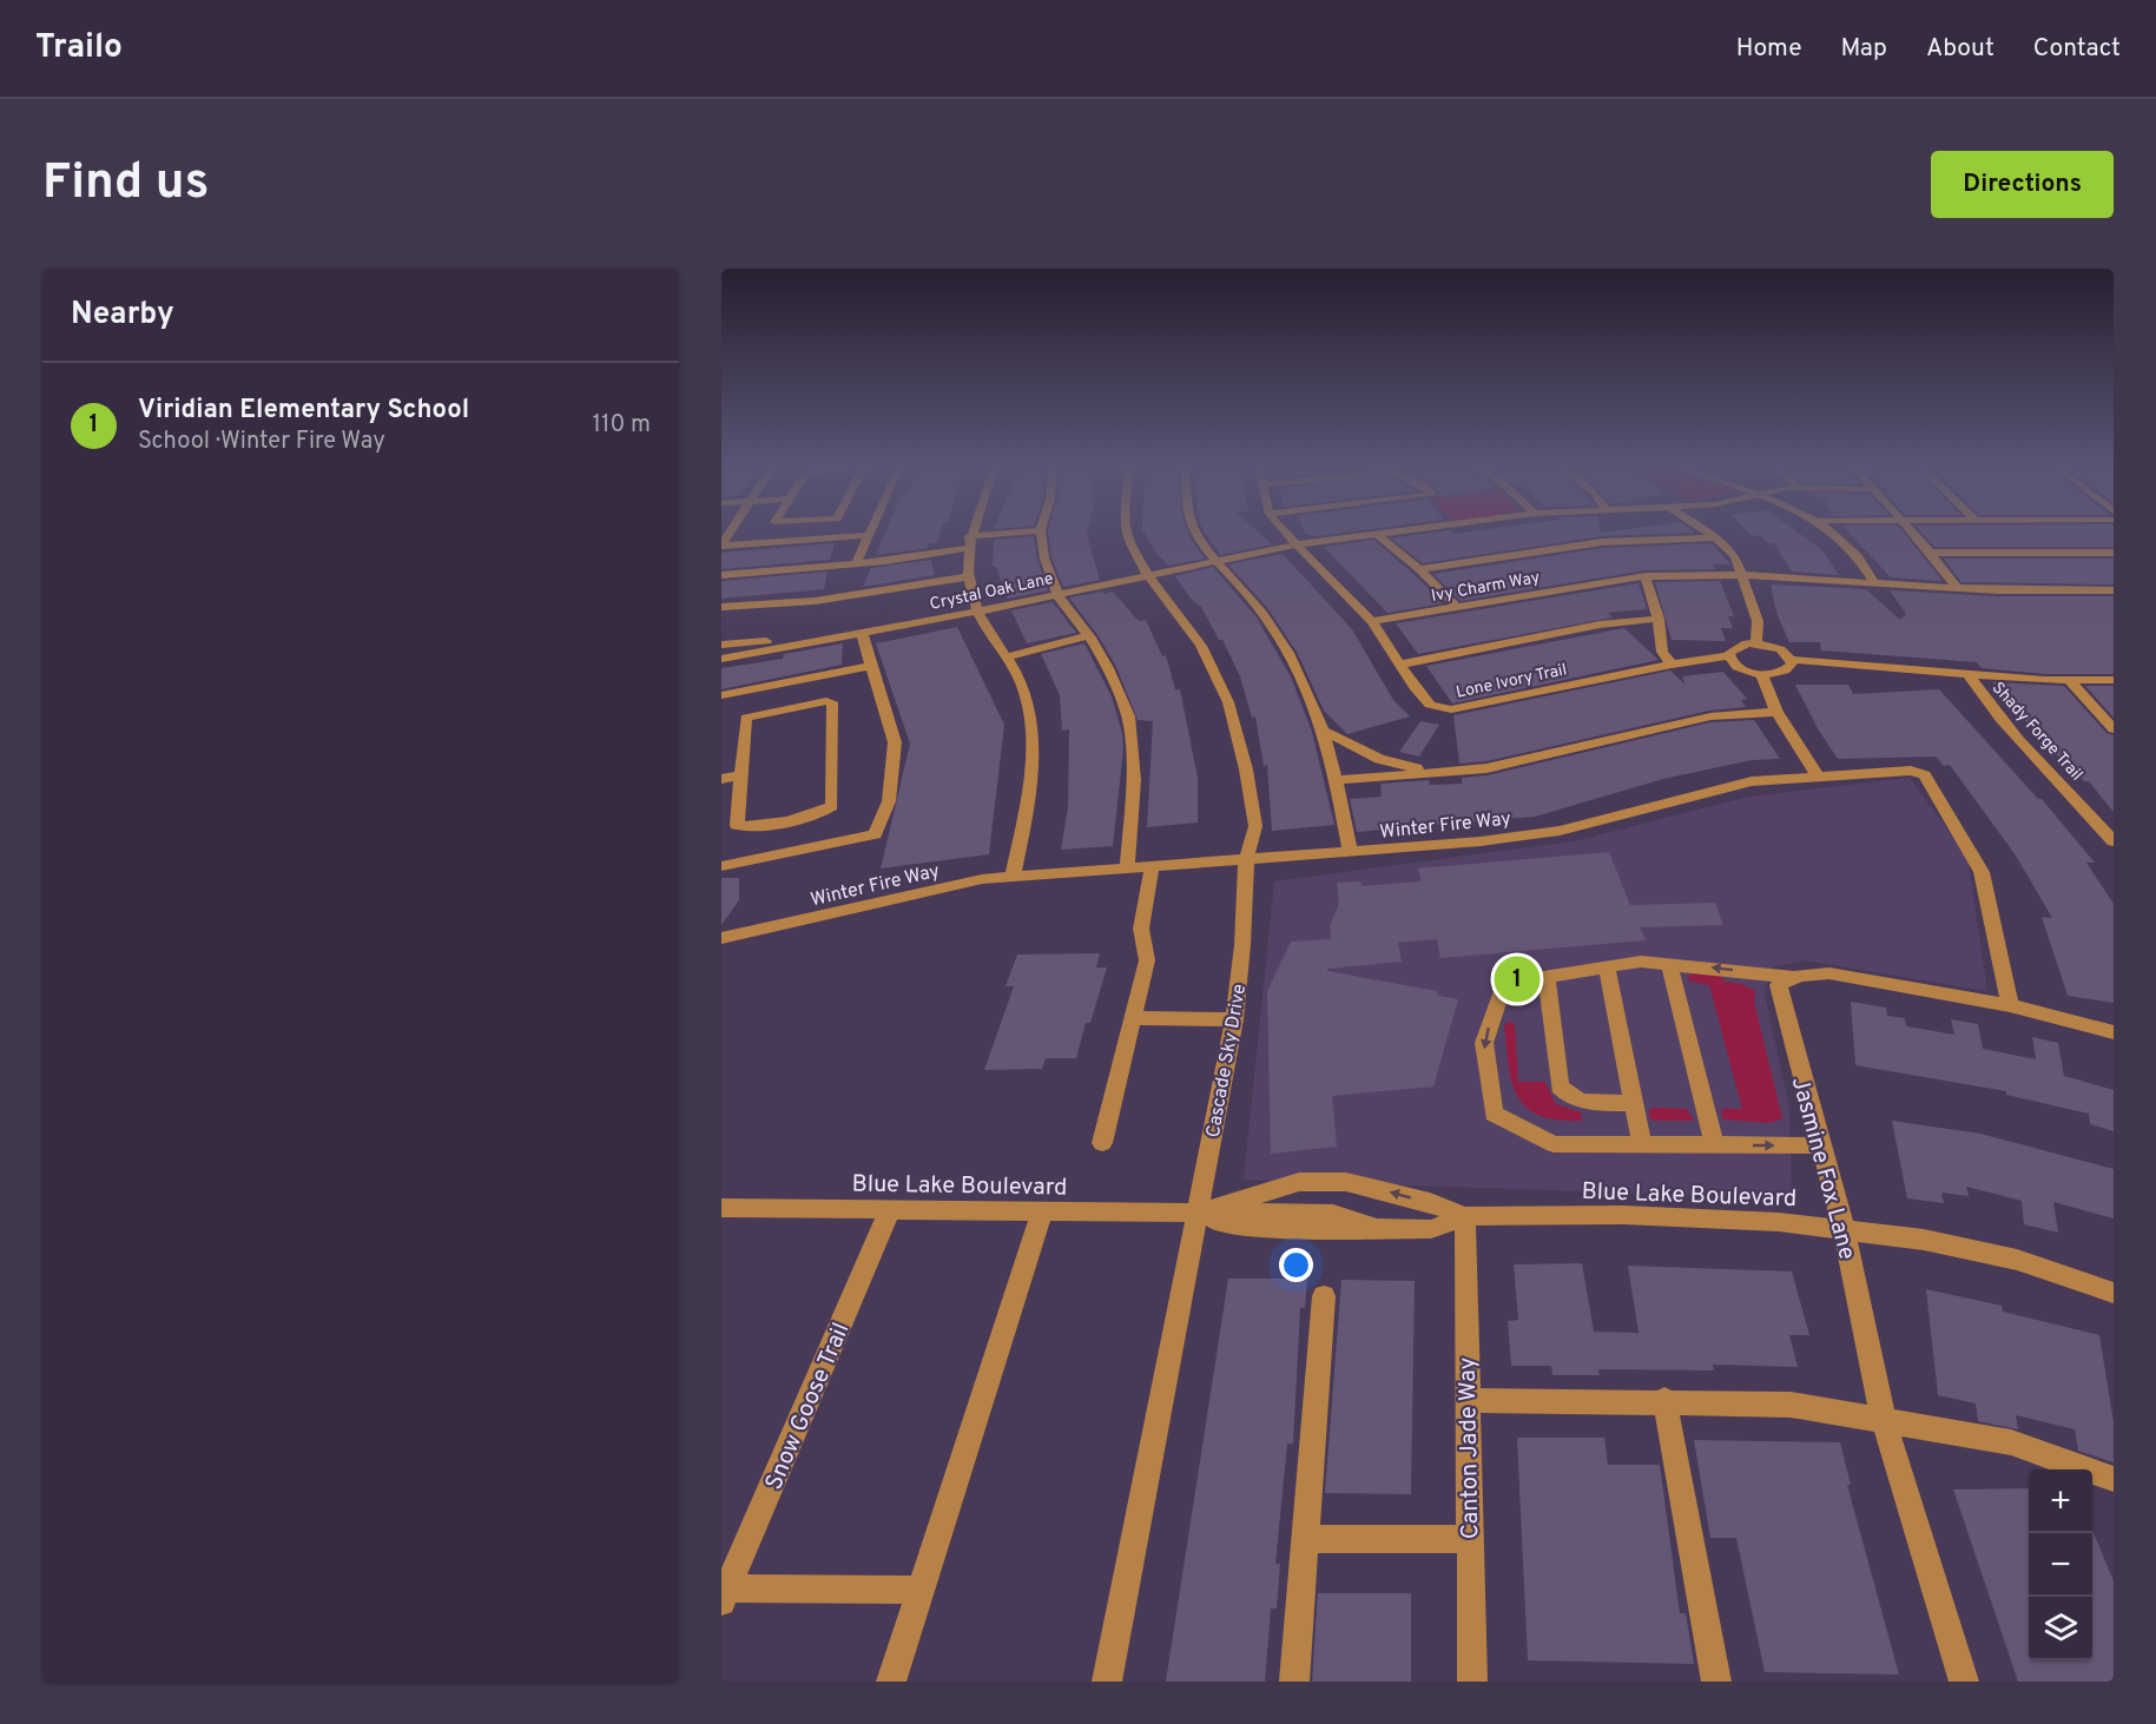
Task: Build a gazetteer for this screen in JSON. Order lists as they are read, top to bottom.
{
  "streets": {
    "street": [
      "Ivy Charm Way",
      "Crystal Oak Lane",
      "Lone Ivory Trail",
      "Shady Forge Trail",
      "Winter Fire Way",
      "Cascade Sky Drive",
      "Jasmine Fox Lane",
      "Blue Lake Boulevard",
      "Snow Goose Trail",
      "Canton Jade Way"
    ]
  },
  "crossings": [
    ["Ivy Charm Way", "Lone Ivory Trail"],
    ["Crystal Oak Lane", "Lone Ivory Trail"],
    ["Crystal Oak Lane", "Cascade Sky Drive"],
    ["Winter Fire Way", "Cascade Sky Drive"],
    ["Cascade Sky Drive", "Blue Lake Boulevard"],
    ["Jasmine Fox Lane", "Blue Lake Boulevard"],
    ["Blue Lake Boulevard", "Snow Goose Trail"],
    ["Blue Lake Boulevard", "Canton Jade Way"]
  ],
  "page": {
    "header": "Trailo",
    "nav": [
      "Home",
      "Map",
      "About",
      "Contact"
    ],
    "buttons": "Directions",
    "title": "Find us",
    "heading": "Nearby",
    "list": [
      {
        "mark": "1",
        "name": "Viridian Elementary School",
        "note": "School · Winter Fire Way",
        "value": "110 m"
      }
    ],
    "pins": "1",
    "map_buttons": ["+", "−"]
  }
}
